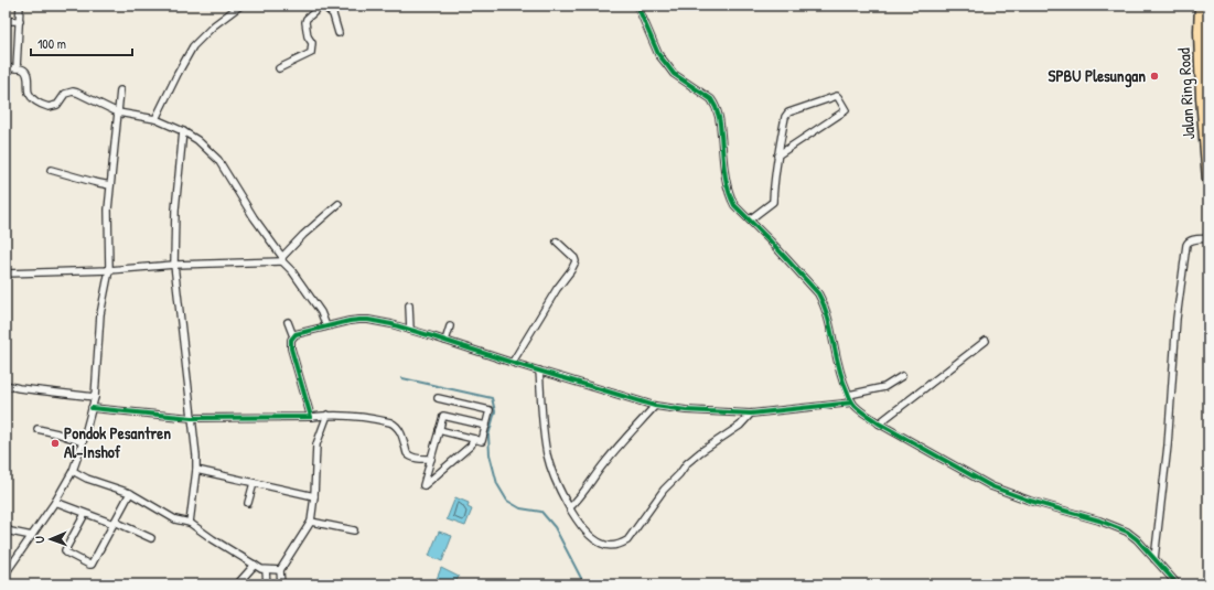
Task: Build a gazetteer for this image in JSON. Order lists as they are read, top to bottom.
{
  "streets": {
    "highway": ["Jalan Ring Road"]
  },
  "places": ["SPBU Plesungan", "Pondok Pesantren Al-Inshof"],
  "scale_bar": "100 m",
  "north": "left"
}
